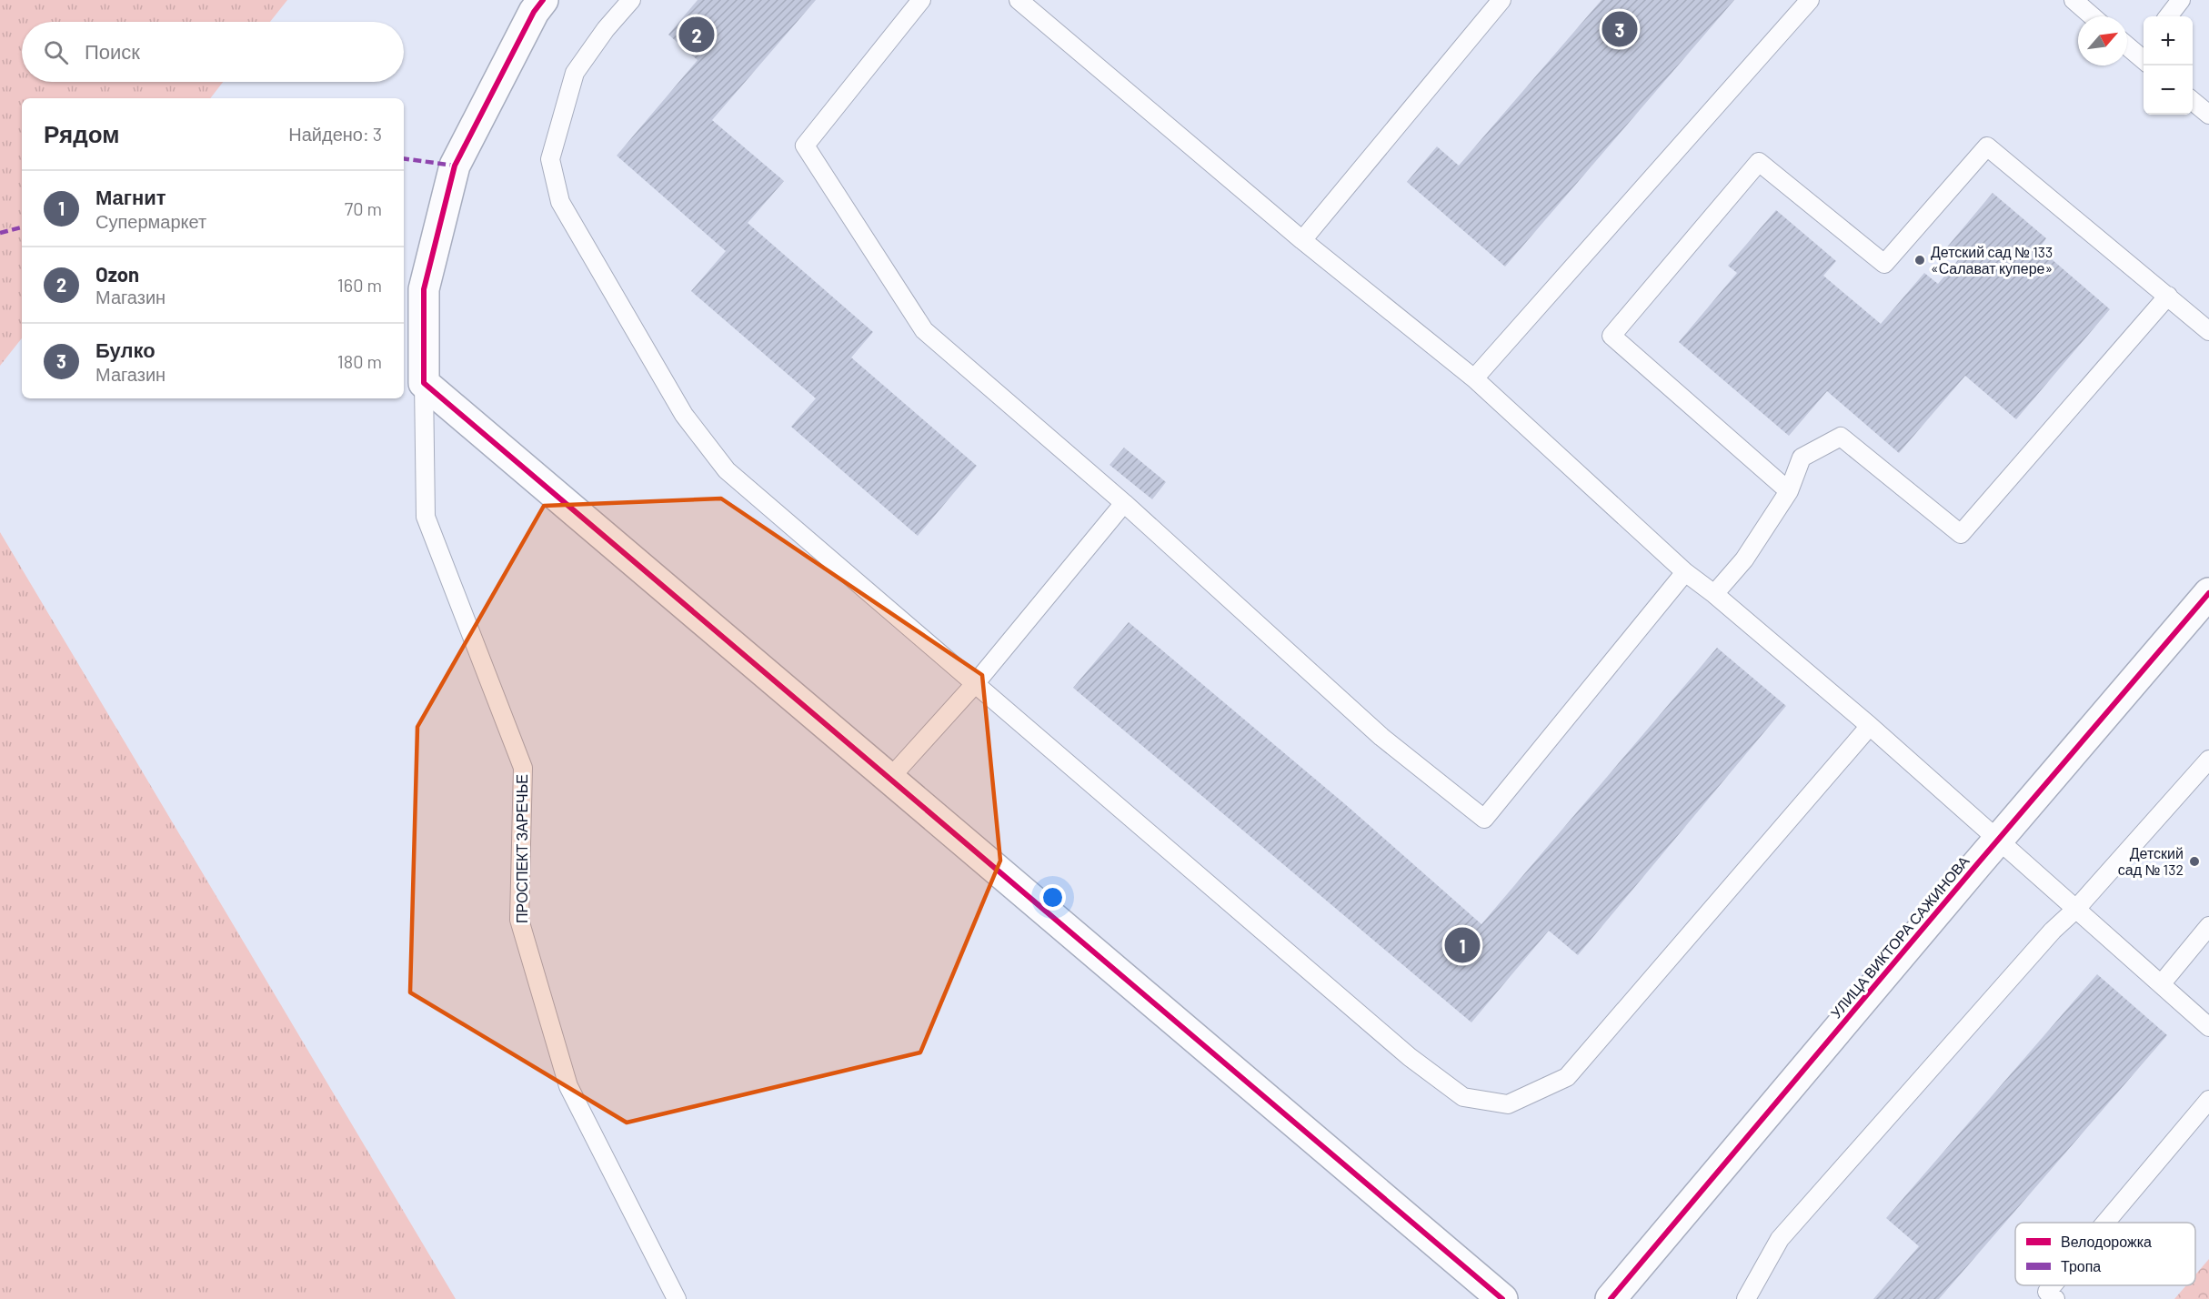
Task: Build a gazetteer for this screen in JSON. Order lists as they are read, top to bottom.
{
  "streets": {
    "street": ["УЛИЦА ВИКТОРА САЖИНОВА"],
    "lane": ["ПРОСПЕКТ ЗАРЕЧЬЕ"]
  },
  "places": ["Детский сад № 133 «Салават купере»", "Детский сад № 132"],
  "legend": ["Велодорожка", "Тропа"],
  "north": "top right",
  "page": {
    "pins": ["3", "2", "1"],
    "map_buttons": ["+", "−"],
    "search": "Поиск",
    "heading": ["Рядом", "Найдено: 3"],
    "list": [
      {
        "mark": "1",
        "name": "Магнит",
        "note": "Супермаркет",
        "value": "70 m"
      },
      {
        "mark": "2",
        "name": "Ozon",
        "note": "Магазин",
        "value": "160 m"
      },
      {
        "mark": "3",
        "name": "Булко",
        "note": "Магазин",
        "value": "180 m"
      }
    ]
  }
}
